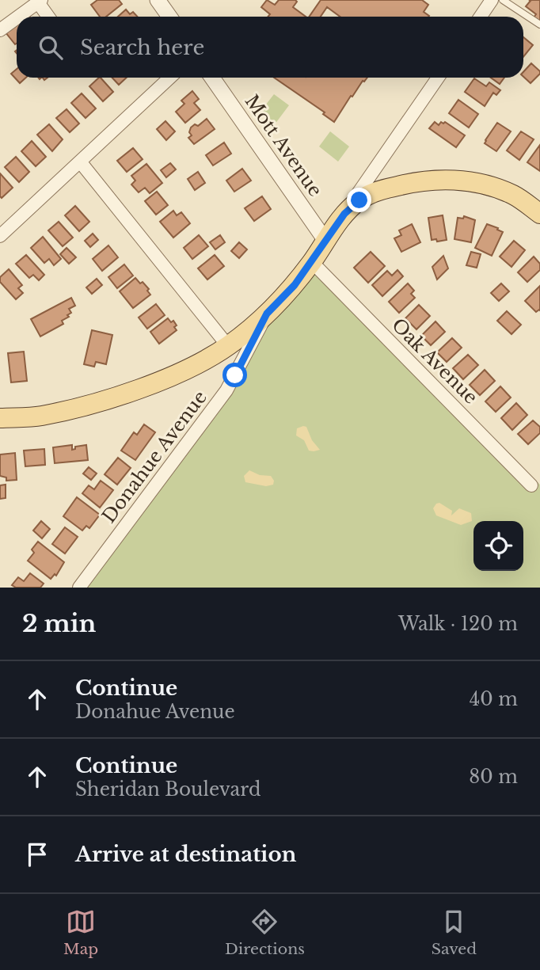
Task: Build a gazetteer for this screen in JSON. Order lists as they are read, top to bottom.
{
  "streets": {
    "street": ["Mott Avenue", "Oak Avenue", "Donahue Avenue"]
  },
  "page": {
    "search": "Search here",
    "heading": ["2 min", "Walk · 120 m"],
    "list": [
      ["Continue", "Donahue Avenue", "40 m"],
      ["Continue", "Sheridan Boulevard", "80 m"],
      "Arrive at destination"
    ],
    "nav": ["Map", "Directions", "Saved"]
  }
}
